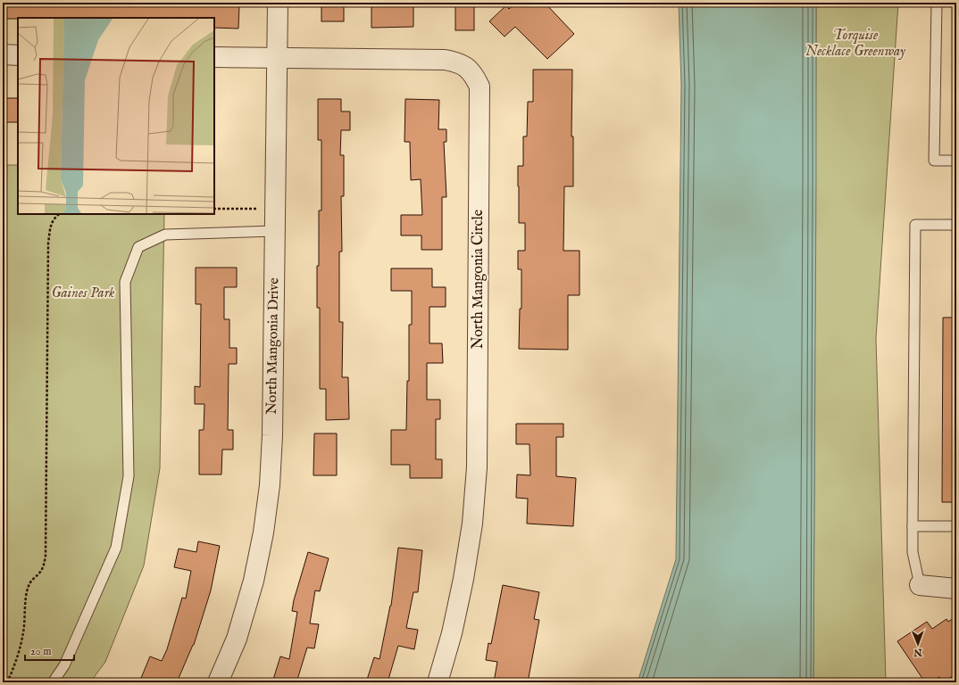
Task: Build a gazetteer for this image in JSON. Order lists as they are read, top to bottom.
{
  "streets": {
    "street": ["North Mangonia Circle", "North Mangonia Drive"]
  },
  "crossings": [
    ["North Mangonia Circle", "North Mangonia Drive"]
  ],
  "parks": ["Torquise Necklace Greenway", "Gaines Park"],
  "scale_bar": "20 m",
  "north": "bottom"
}
